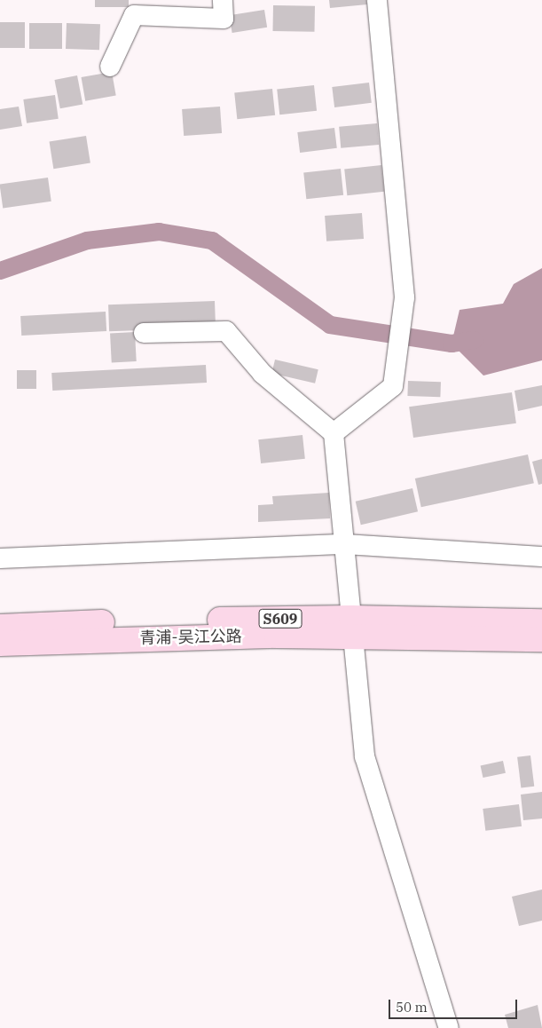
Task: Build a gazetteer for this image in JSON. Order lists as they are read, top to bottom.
{
  "streets": {
    "main road": ["S609", "青浦-吴江公路"]
  },
  "scale_bar": "50 m"
}
